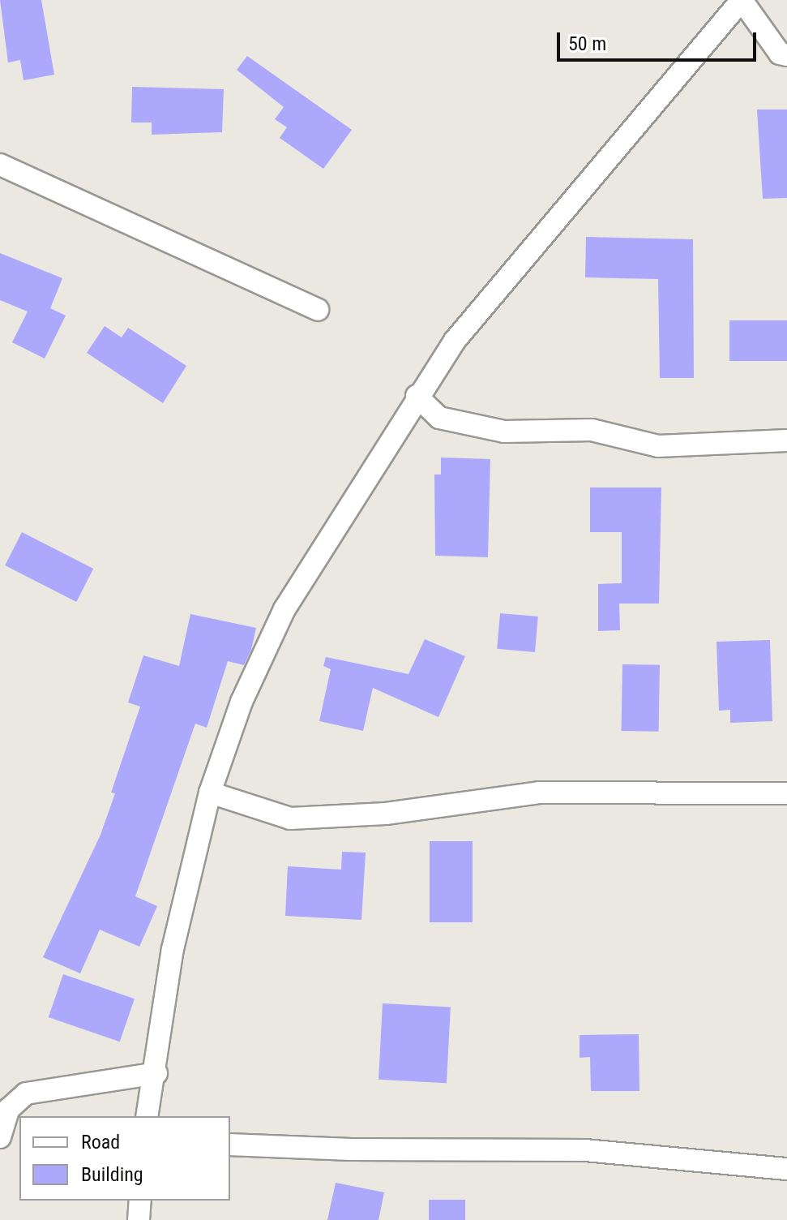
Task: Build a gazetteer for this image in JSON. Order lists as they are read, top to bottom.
{
  "legend": ["Road", "Building"],
  "scale_bar": "50 m"
}
